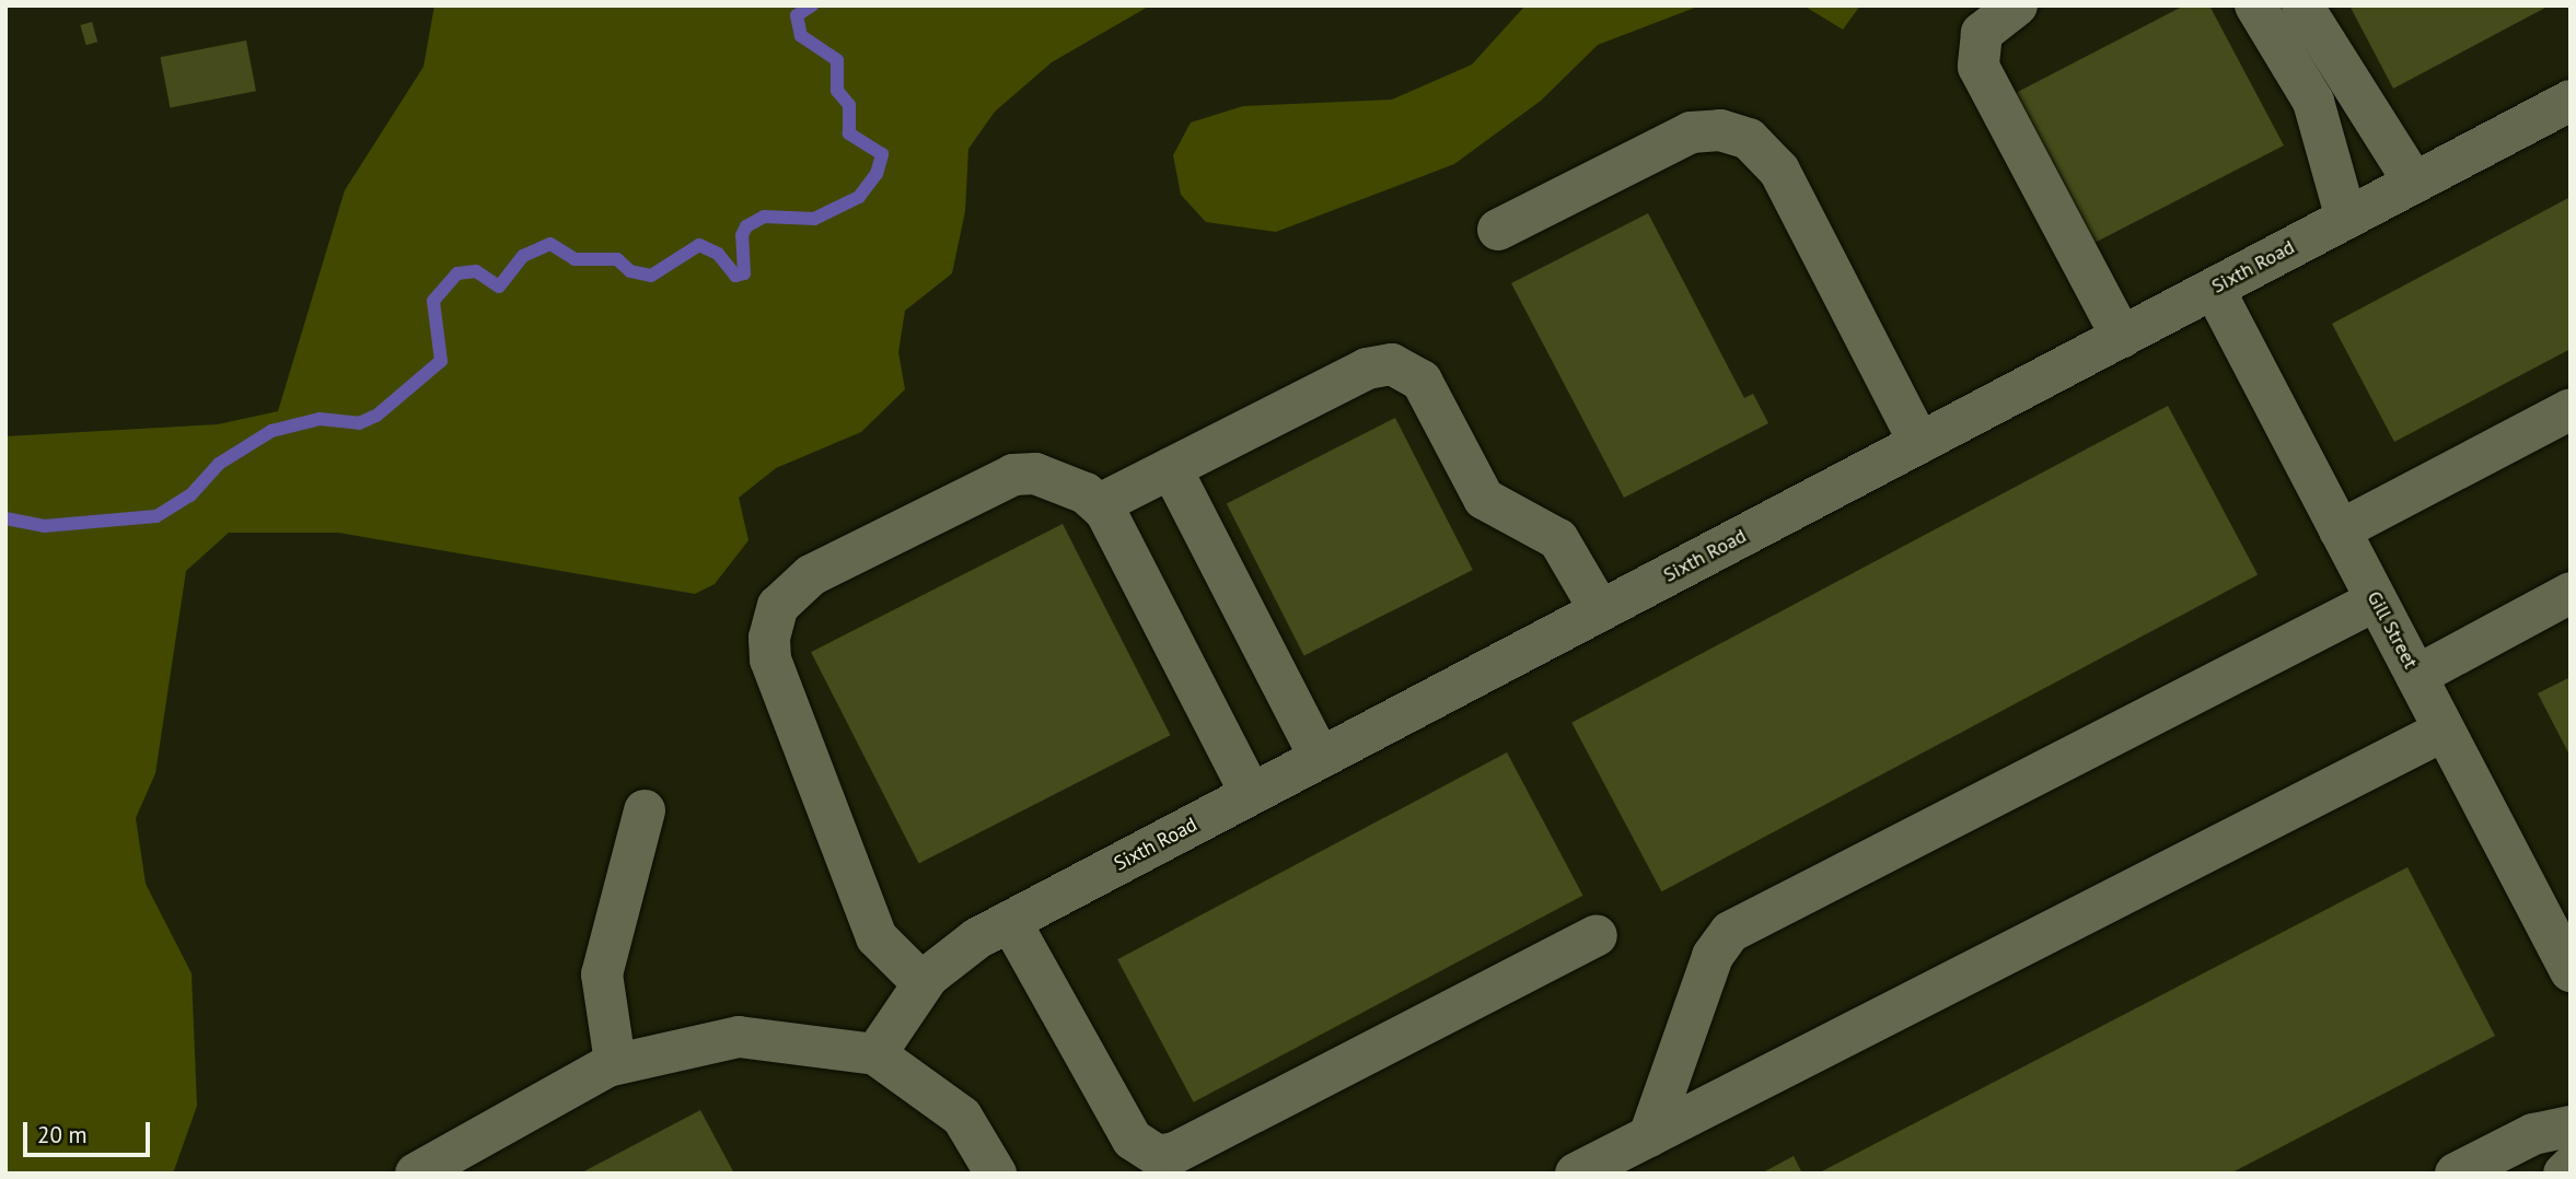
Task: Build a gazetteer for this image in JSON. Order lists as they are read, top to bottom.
{
  "streets": {
    "street": ["Sixth Road", "Gill Street"]
  },
  "crossings": [
    ["Sixth Road", "Gill Street"]
  ],
  "scale_bar": "20 m"
}
